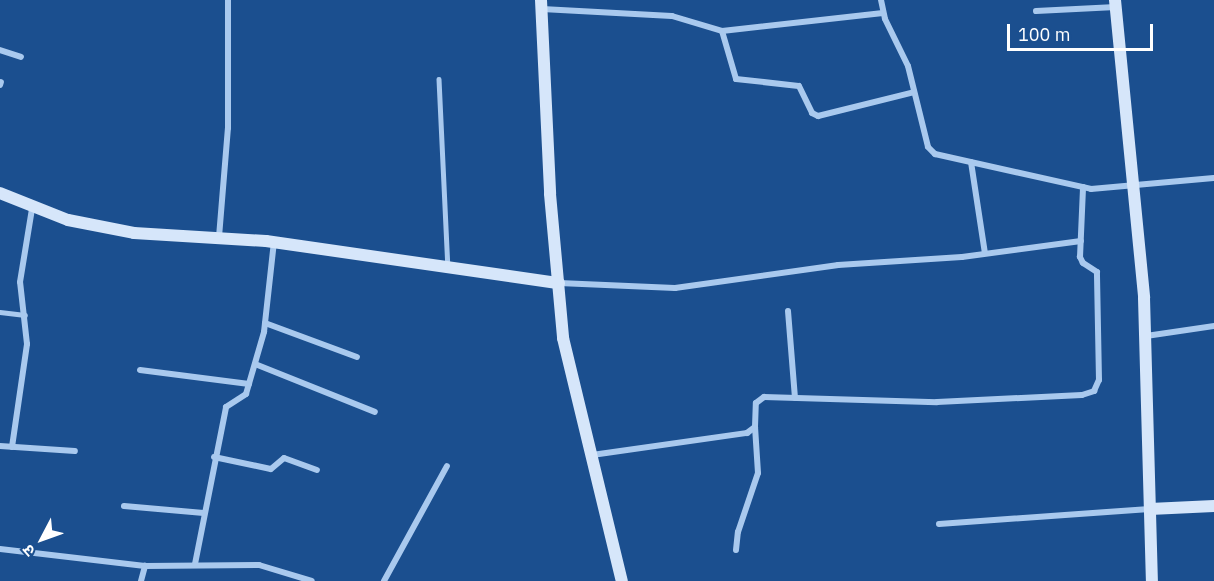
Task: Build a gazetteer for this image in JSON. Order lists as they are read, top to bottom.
{
  "scale_bar": "100 m",
  "north": "bottom left"
}
